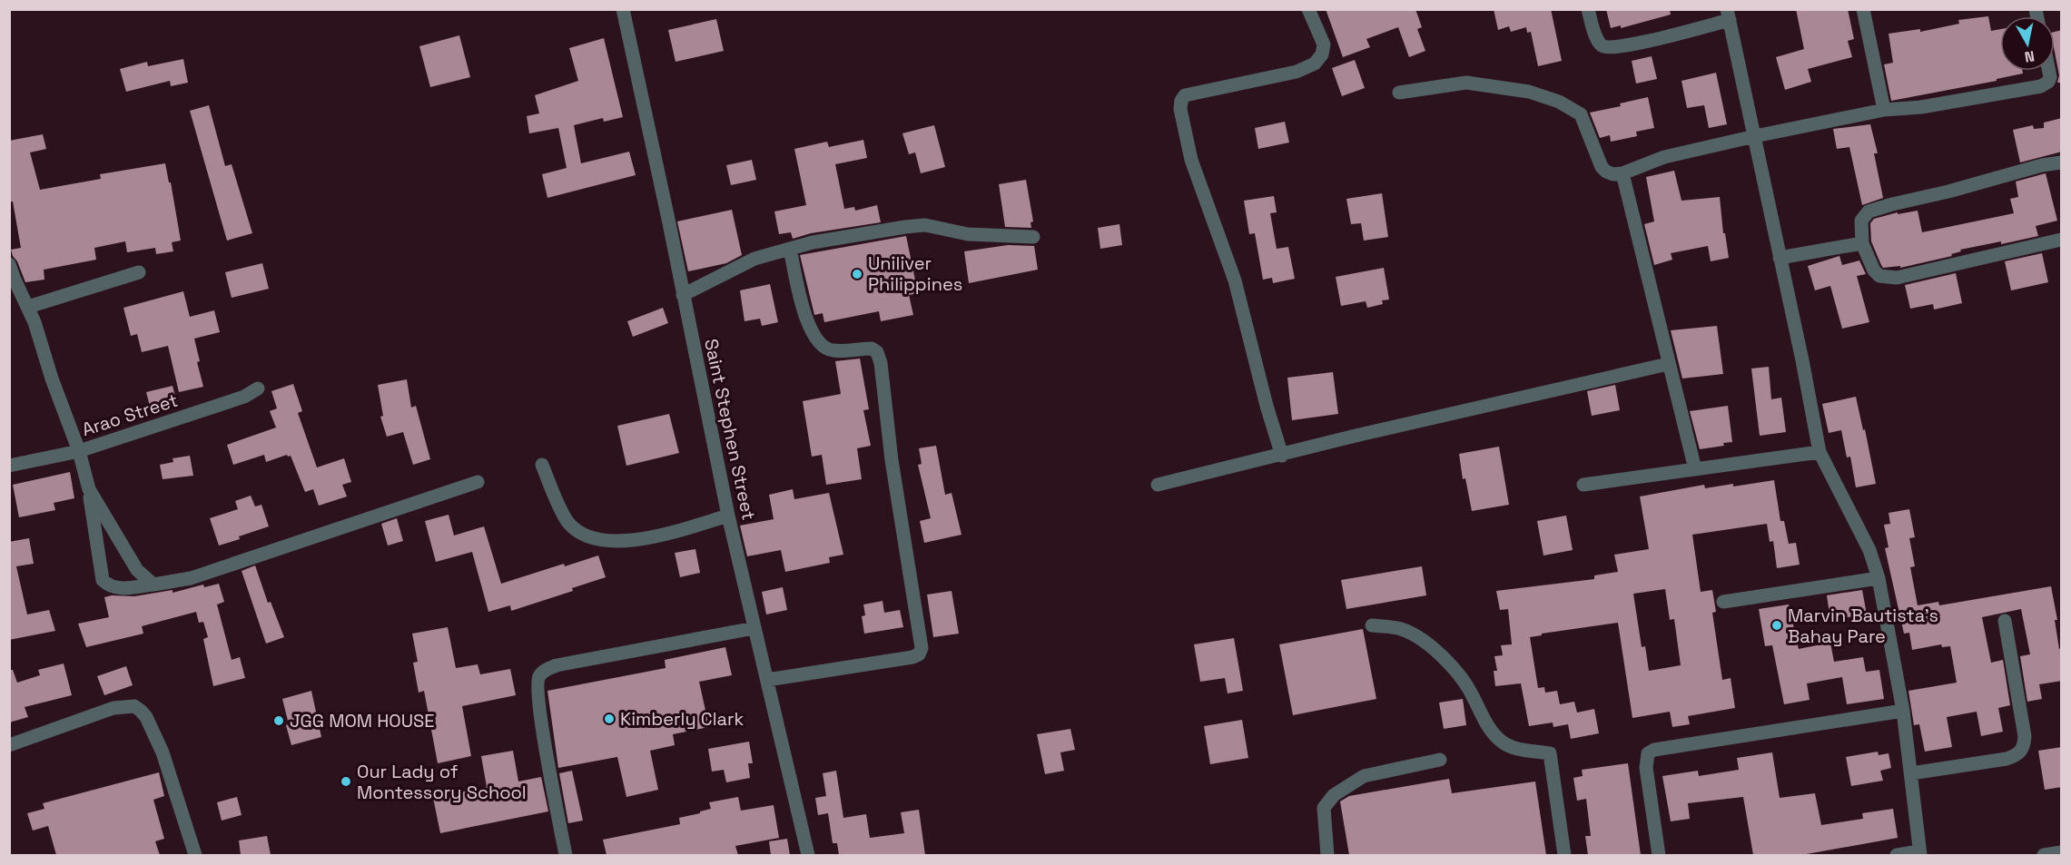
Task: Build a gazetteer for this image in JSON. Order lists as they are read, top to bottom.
{
  "streets": {
    "street": ["Arao Street", "Saint Stephen Street"]
  },
  "places": [
    "Uniliver Philippines",
    "Marvin Bautista's Bahay Pare",
    "Kimberly Clark",
    "JGG MOM HOUSE",
    "Our Lady of Montessory School"
  ],
  "north": "bottom"
}
